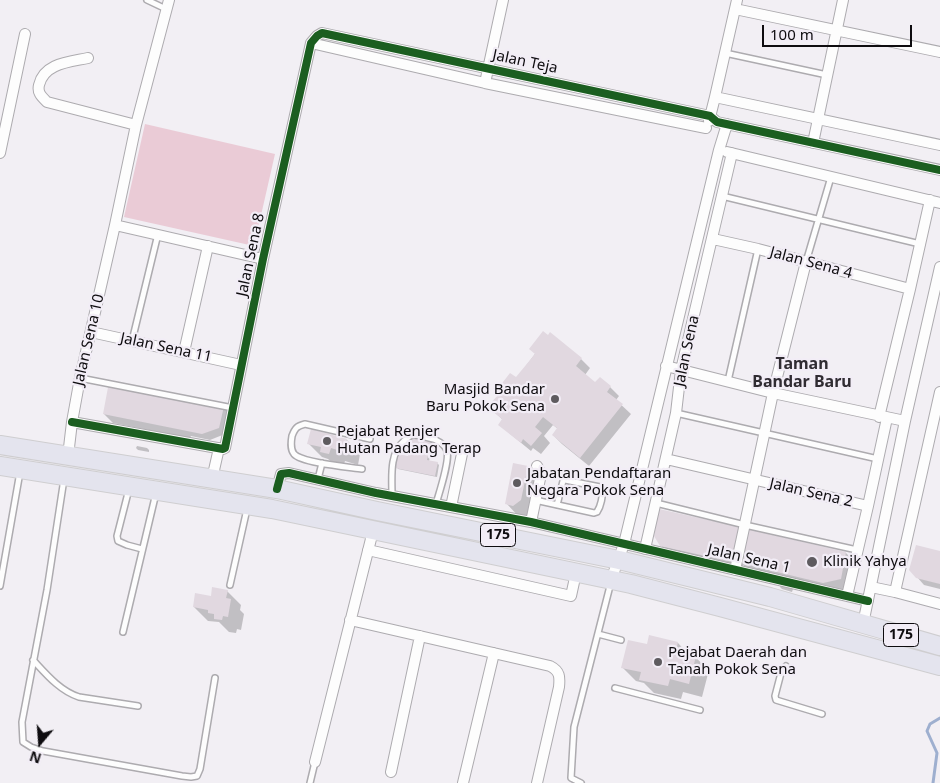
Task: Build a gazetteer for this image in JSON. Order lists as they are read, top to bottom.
{
  "streets": {
    "highway": ["175"],
    "street": [
      "Jalan Teja",
      "Jalan Sena 8",
      "Jalan Sena 4",
      "Jalan Sena 10",
      "Jalan Sena 11",
      "Jalan Sena",
      "Jalan Sena 2",
      "Jalan Sena 1"
    ]
  },
  "crossings": [
    ["Jalan Teja", "Jalan Sena 8"],
    ["Jalan Sena 8", "Jalan Sena 11"],
    ["Jalan Sena 4", "Jalan Sena"],
    ["Jalan Sena 4", "Jalan Sena 2"],
    ["Jalan Sena 10", "Jalan Sena 11"],
    ["Jalan Sena 10", "175"],
    ["Jalan Sena", "Jalan Sena 2"],
    ["Jalan Sena", "Jalan Sena 1"],
    ["Jalan Sena 2", "Jalan Sena 1"],
    ["175", "Jalan Sena 1"]
  ],
  "districts": ["Taman Bandar Baru"],
  "places": [
    "Masjid Bandar Baru Pokok Sena",
    "Pejabat Renjer Hutan Padang Terap",
    "Jabatan Pendaftaran Negara Pokok Sena",
    "Klinik Yahya",
    "Pejabat Daerah dan Tanah Pokok Sena"
  ],
  "scale_bar": "100 m",
  "north": "bottom"
}
